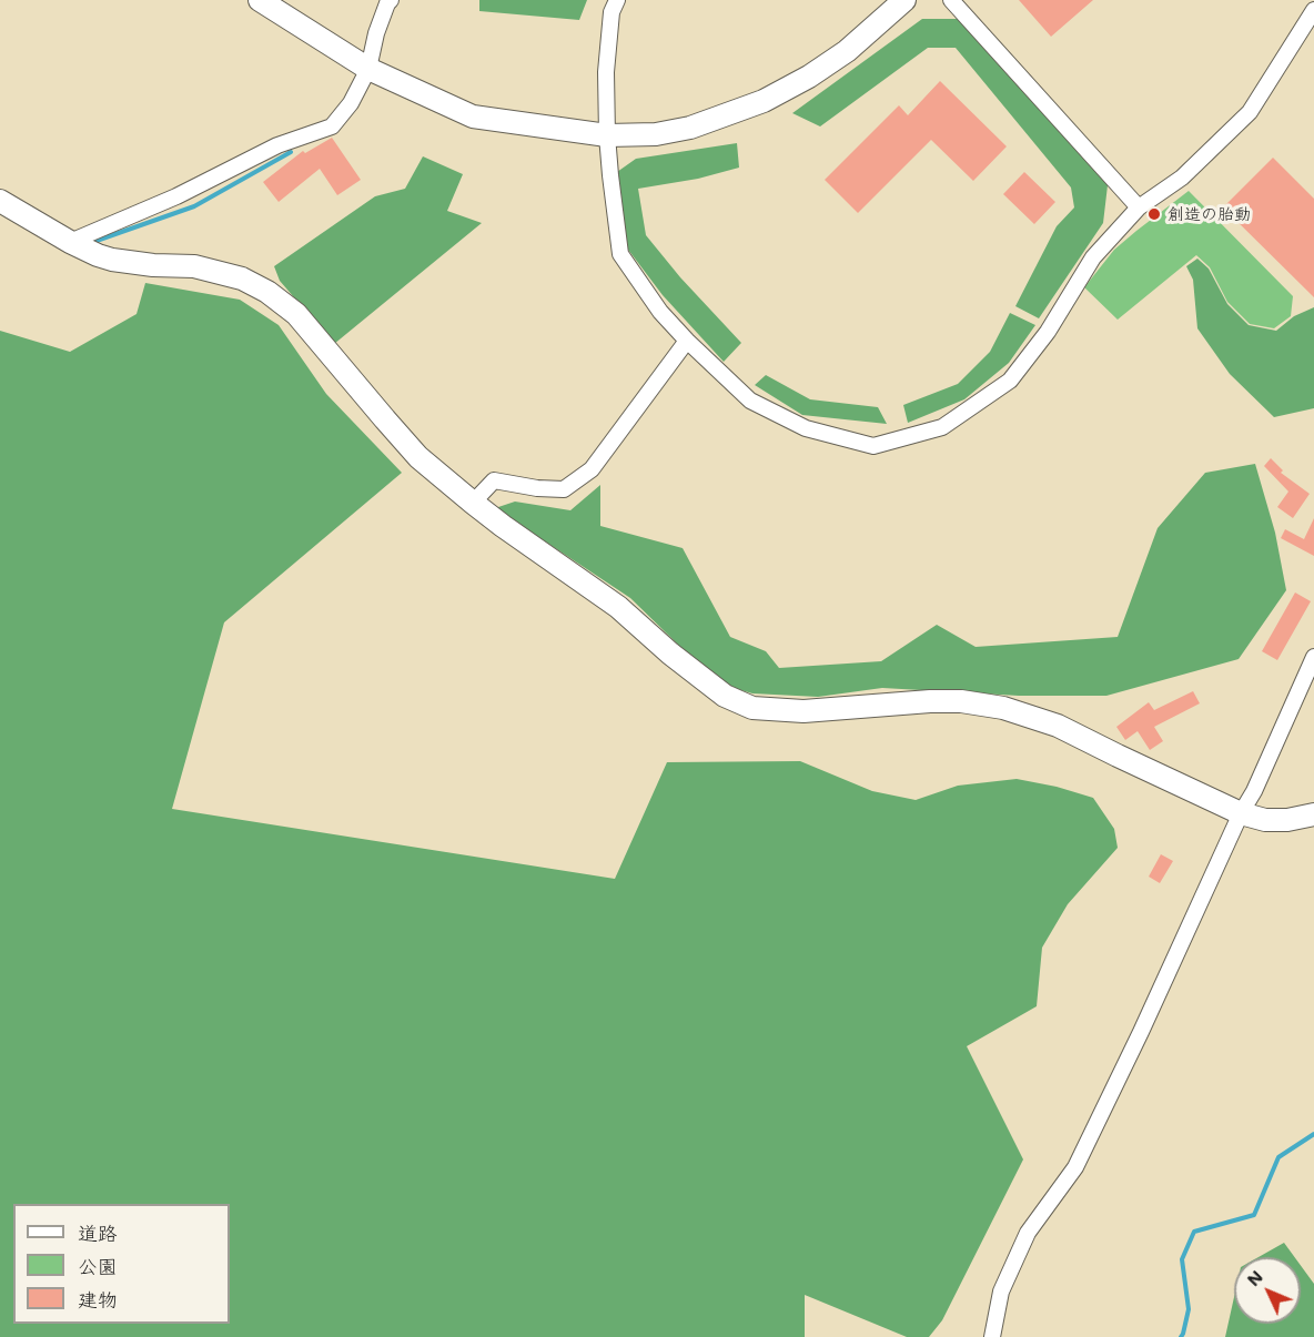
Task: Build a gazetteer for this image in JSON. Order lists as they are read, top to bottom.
{
  "places": ["創造の胎動"],
  "legend": ["道路", "公園", "建物"],
  "north": "top left"
}
